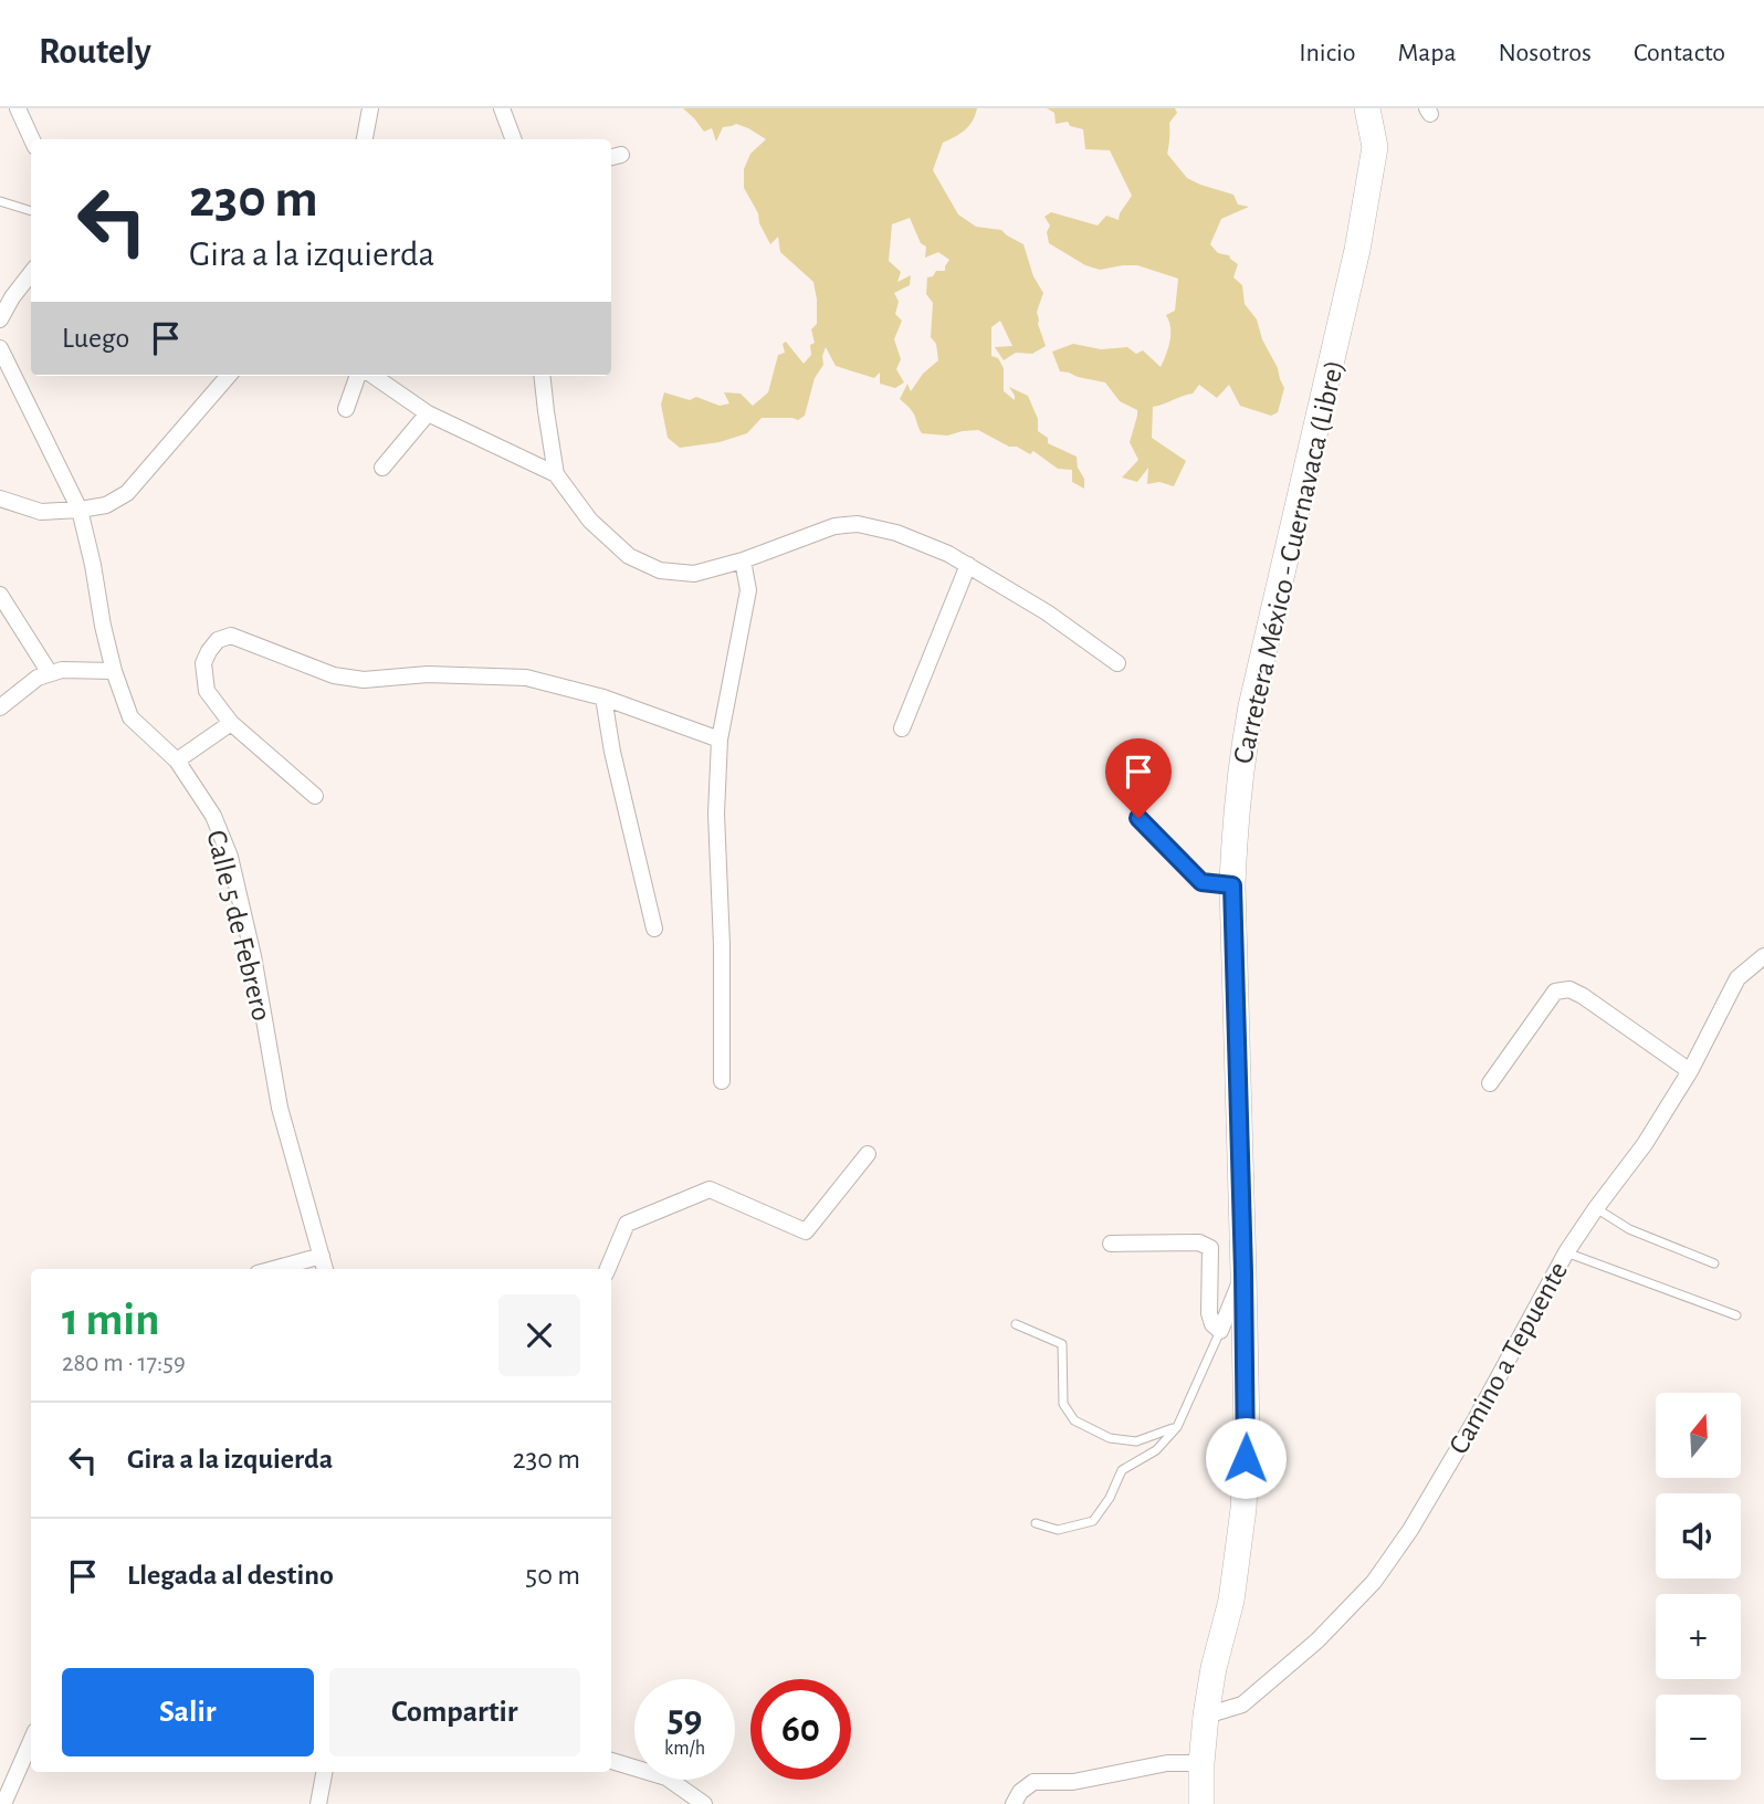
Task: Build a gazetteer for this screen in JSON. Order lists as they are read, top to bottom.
{
  "streets": {
    "main road": ["Carretera México - Cuernavaca (Libre)"],
    "street": ["Calle 5 de Febrero", "Camino a Tepuente"]
  },
  "crossings": [
    ["Carretera México - Cuernavaca (Libre)", "Camino a Tepuente"]
  ],
  "north": "top",
  "page": {
    "header": "Routely",
    "nav": [
      "Inicio",
      "Mapa",
      "Nosotros",
      "Contacto"
    ],
    "turn": ["230 m", "Gira a la izquierda"],
    "then": "Luego",
    "heading": ["1 min", "280 m · 17:59"],
    "map_buttons": ["+", "−"],
    "list": [
      {
        "name": "Gira a la izquierda",
        "value": "230 m"
      },
      {
        "name": "Llegada al destino",
        "value": "50 m"
      }
    ],
    "buttons": ["Salir", "Compartir"],
    "speed": "59 km/h",
    "limit": "60"
  }
}
